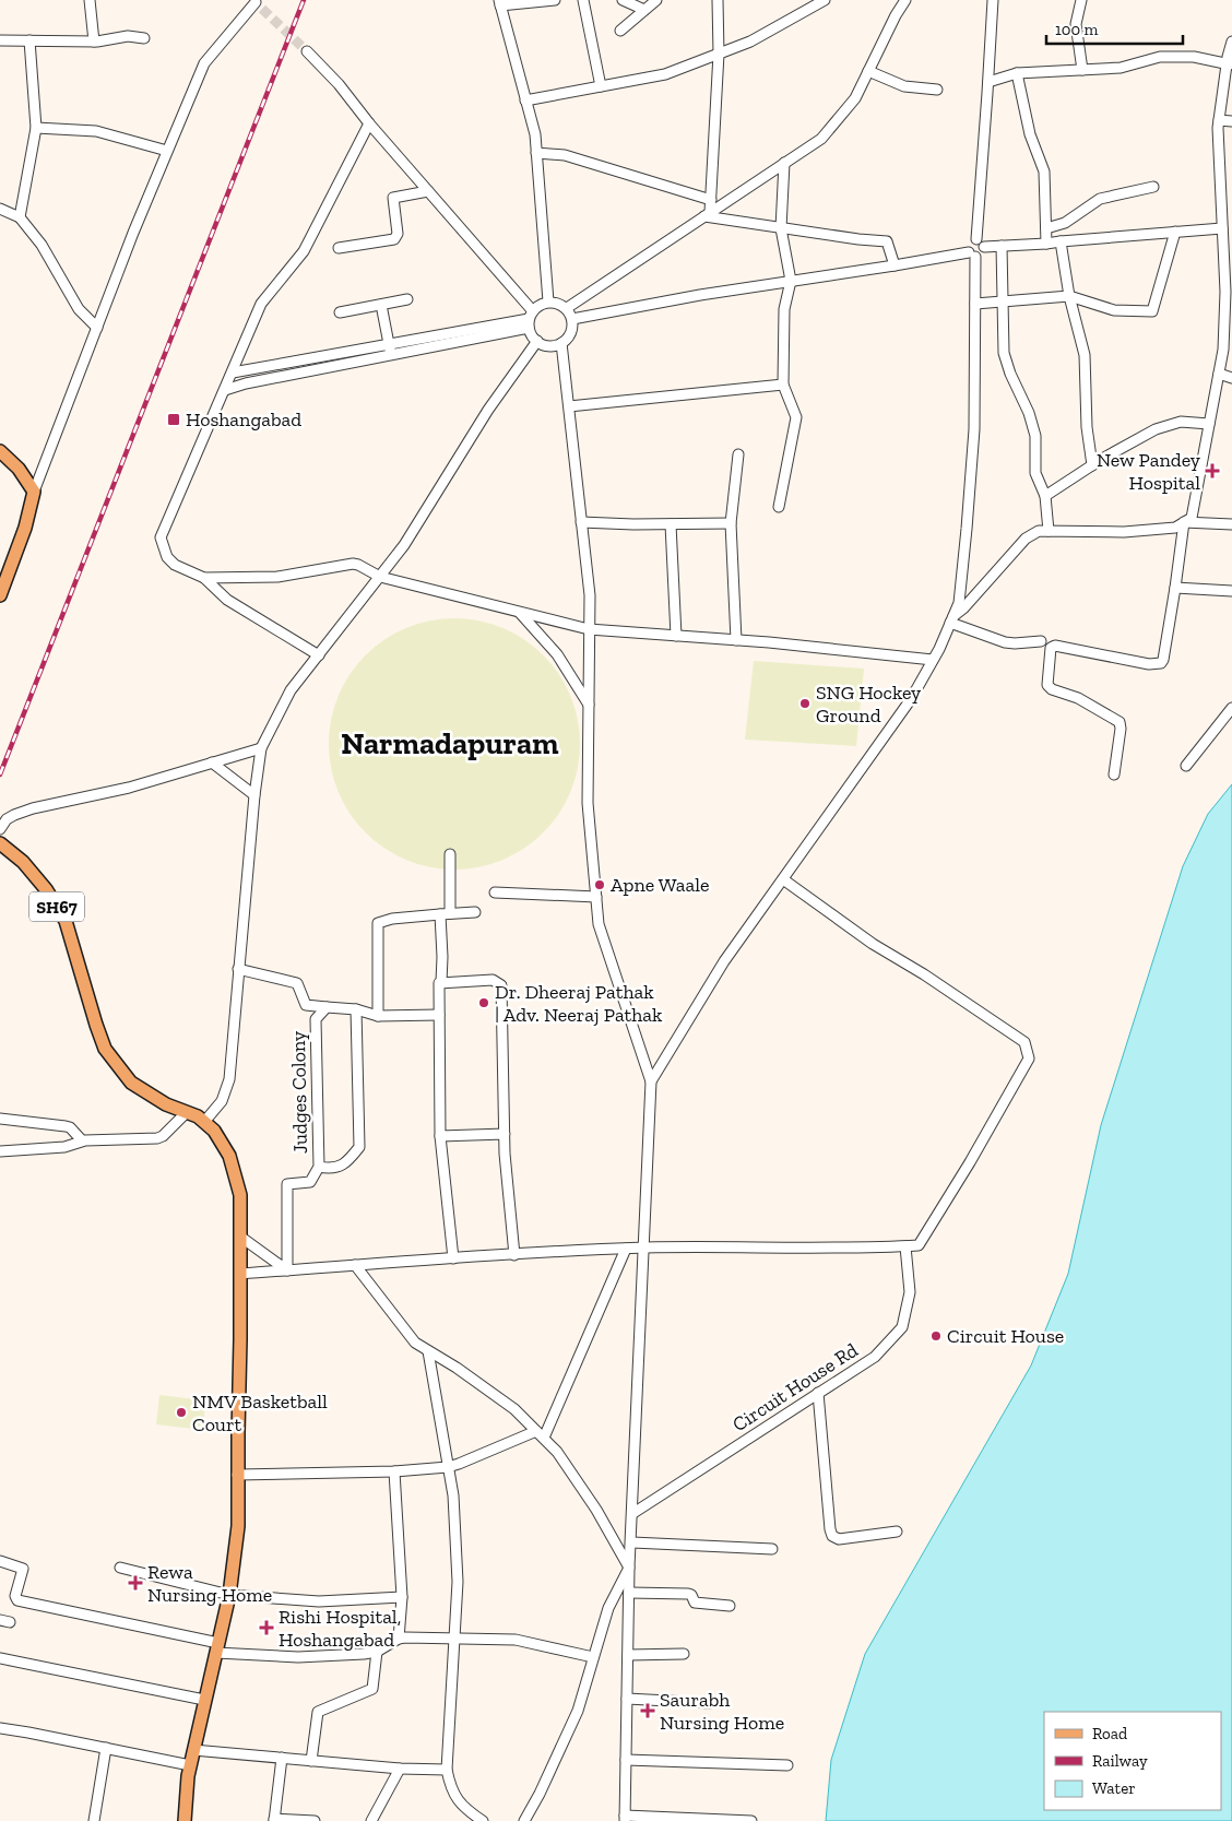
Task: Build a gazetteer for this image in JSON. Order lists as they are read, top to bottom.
{
  "streets": {
    "main road": ["SH67"],
    "street": ["Judges Colony", "Circuit House Rd"]
  },
  "districts": ["Narmadapuram"],
  "places": {
    "transit": ["Hoshangabad"],
    "health": [
      "New Pandey Hospital",
      "Rewa Nursing Home",
      "Rishi Hospital, Hoshangabad",
      "Saurabh Nursing Home"
    ],
    "other": [
      "SNG Hockey Ground",
      "Apne Waale",
      "Dr. Dheeraj Pathak | Adv. Neeraj Pathak",
      "Circuit House",
      "NMV Basketball Court"
    ]
  },
  "legend": ["Road", "Railway", "Water"],
  "scale_bar": "100 m"
}
